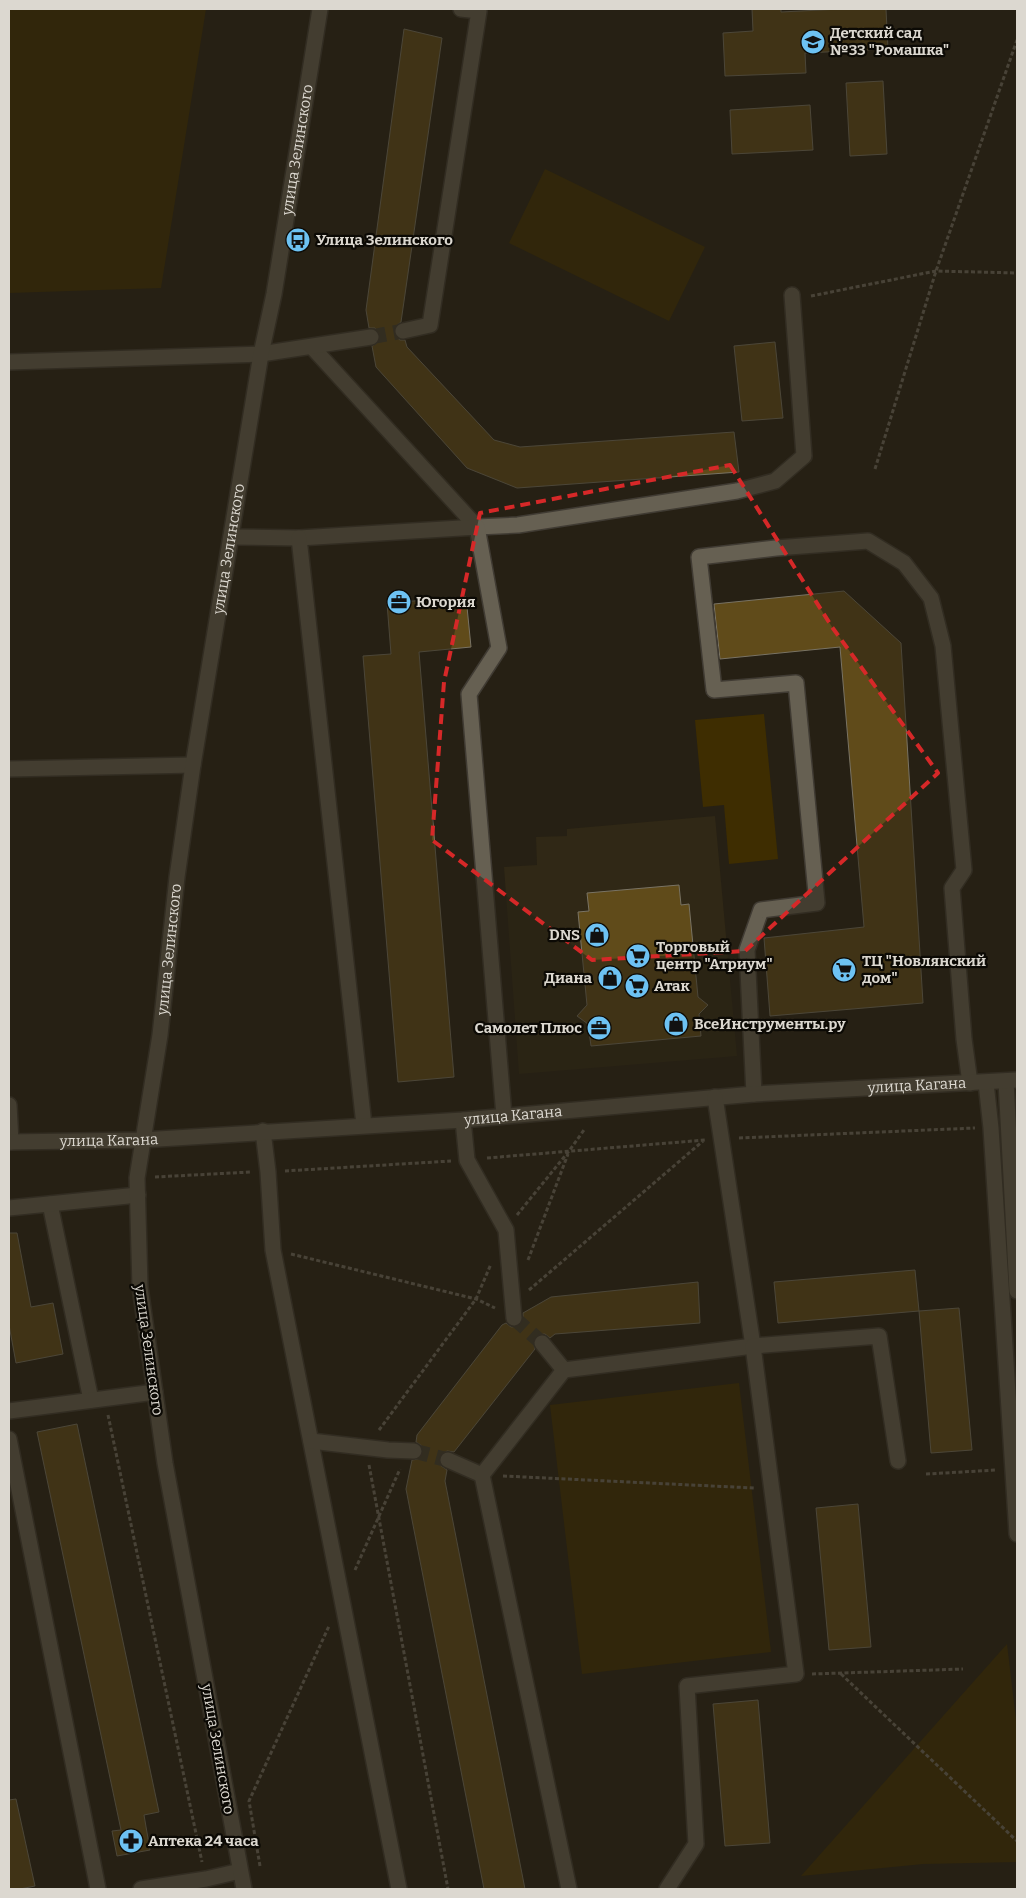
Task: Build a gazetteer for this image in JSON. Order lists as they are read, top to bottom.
{
  "streets": {
    "street": ["улица Зелинского", "улица Кагана"]
  },
  "crossings": [
    ["улица Зелинского", "улица Кагана"]
  ],
  "places": {
    "school or university": ["Детский сад №33 \"Ромашка\""],
    "bus stop": ["Улица Зелинского"],
    "office": ["Югория", "Самолет Плюс"],
    "shop": ["DNS", "Диана", "ВсеИнструменты.ру"],
    "supermarket": ["Торговый центр \"Атриум\"", "ТЦ \"Новлянский дом\"", "Атак"],
    "pharmacy": ["Аптека 24 часа"]
  }
}
